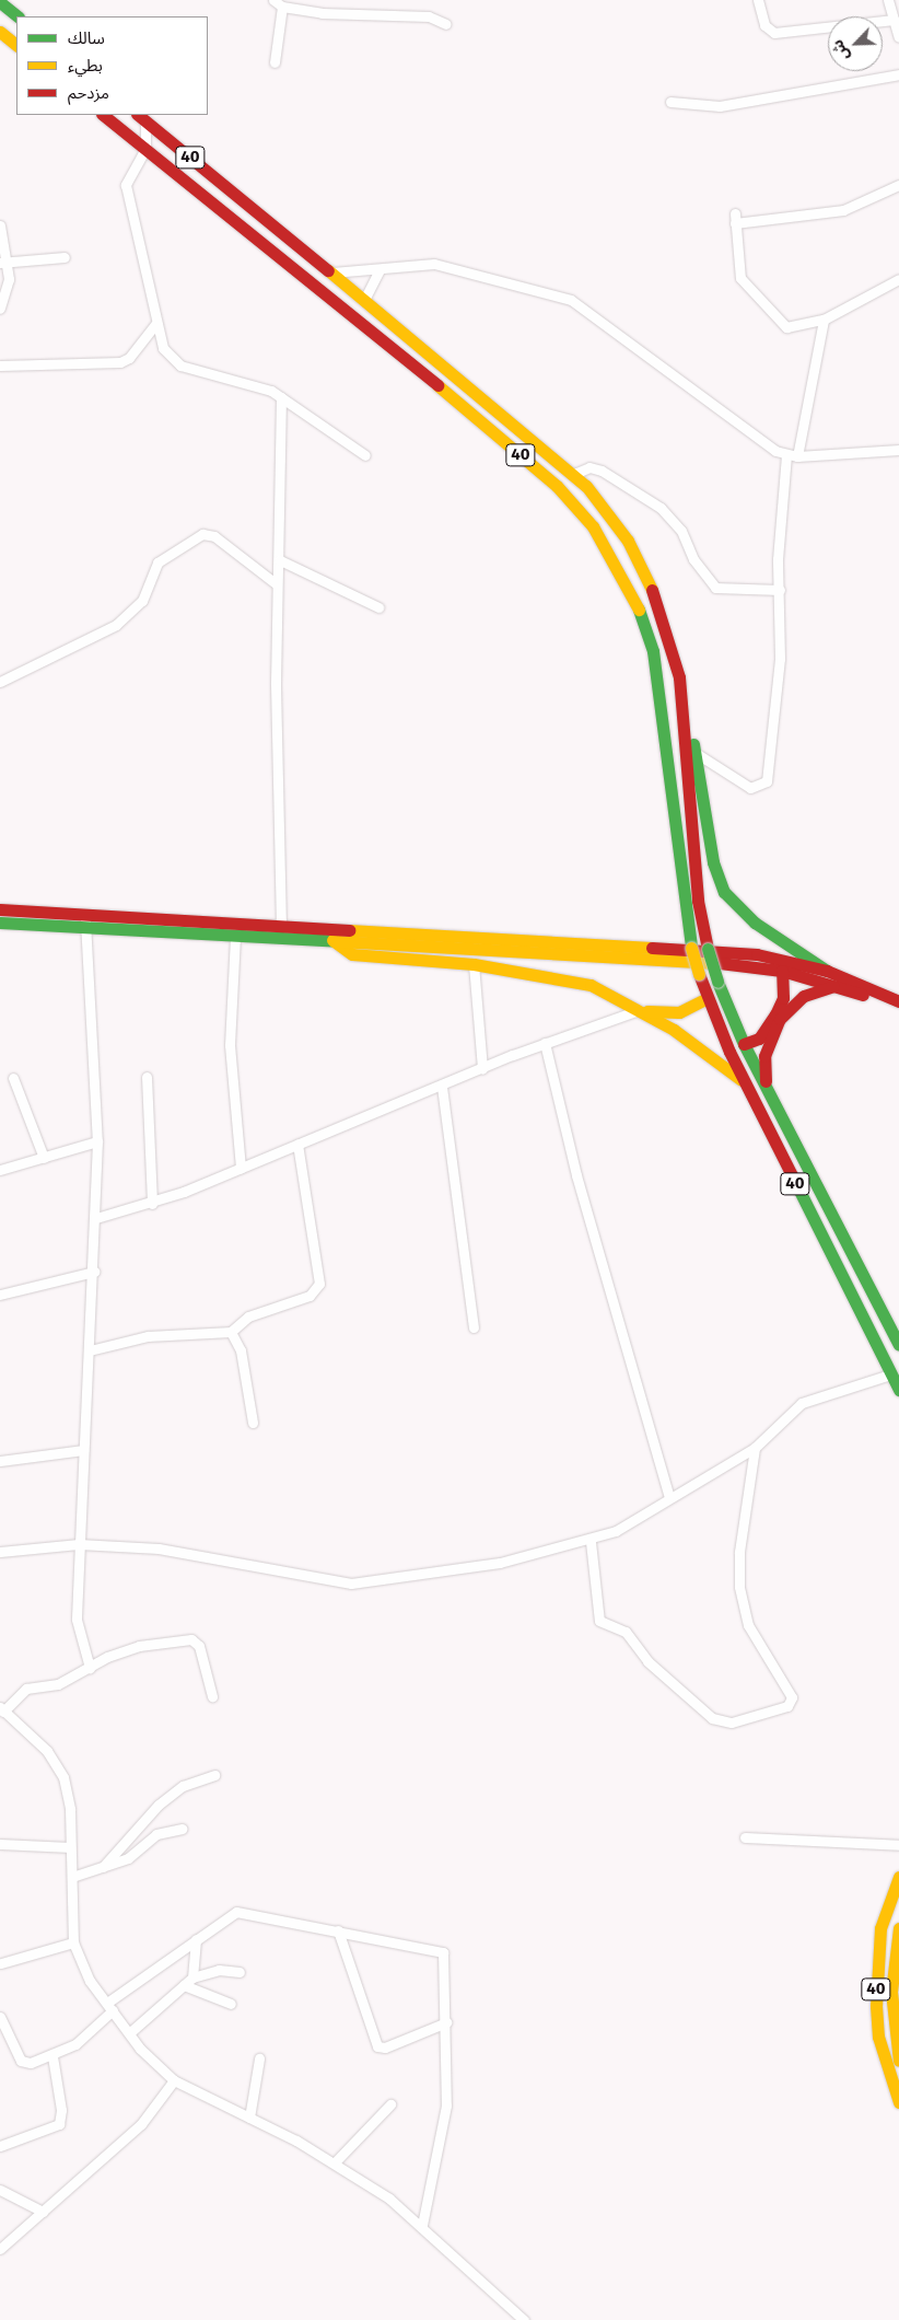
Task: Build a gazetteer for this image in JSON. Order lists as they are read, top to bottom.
{
  "streets": {
    "main road": ["40"]
  },
  "legend": ["سالك", "بطيء", "مزدحم"],
  "north": "bottom left"
}
